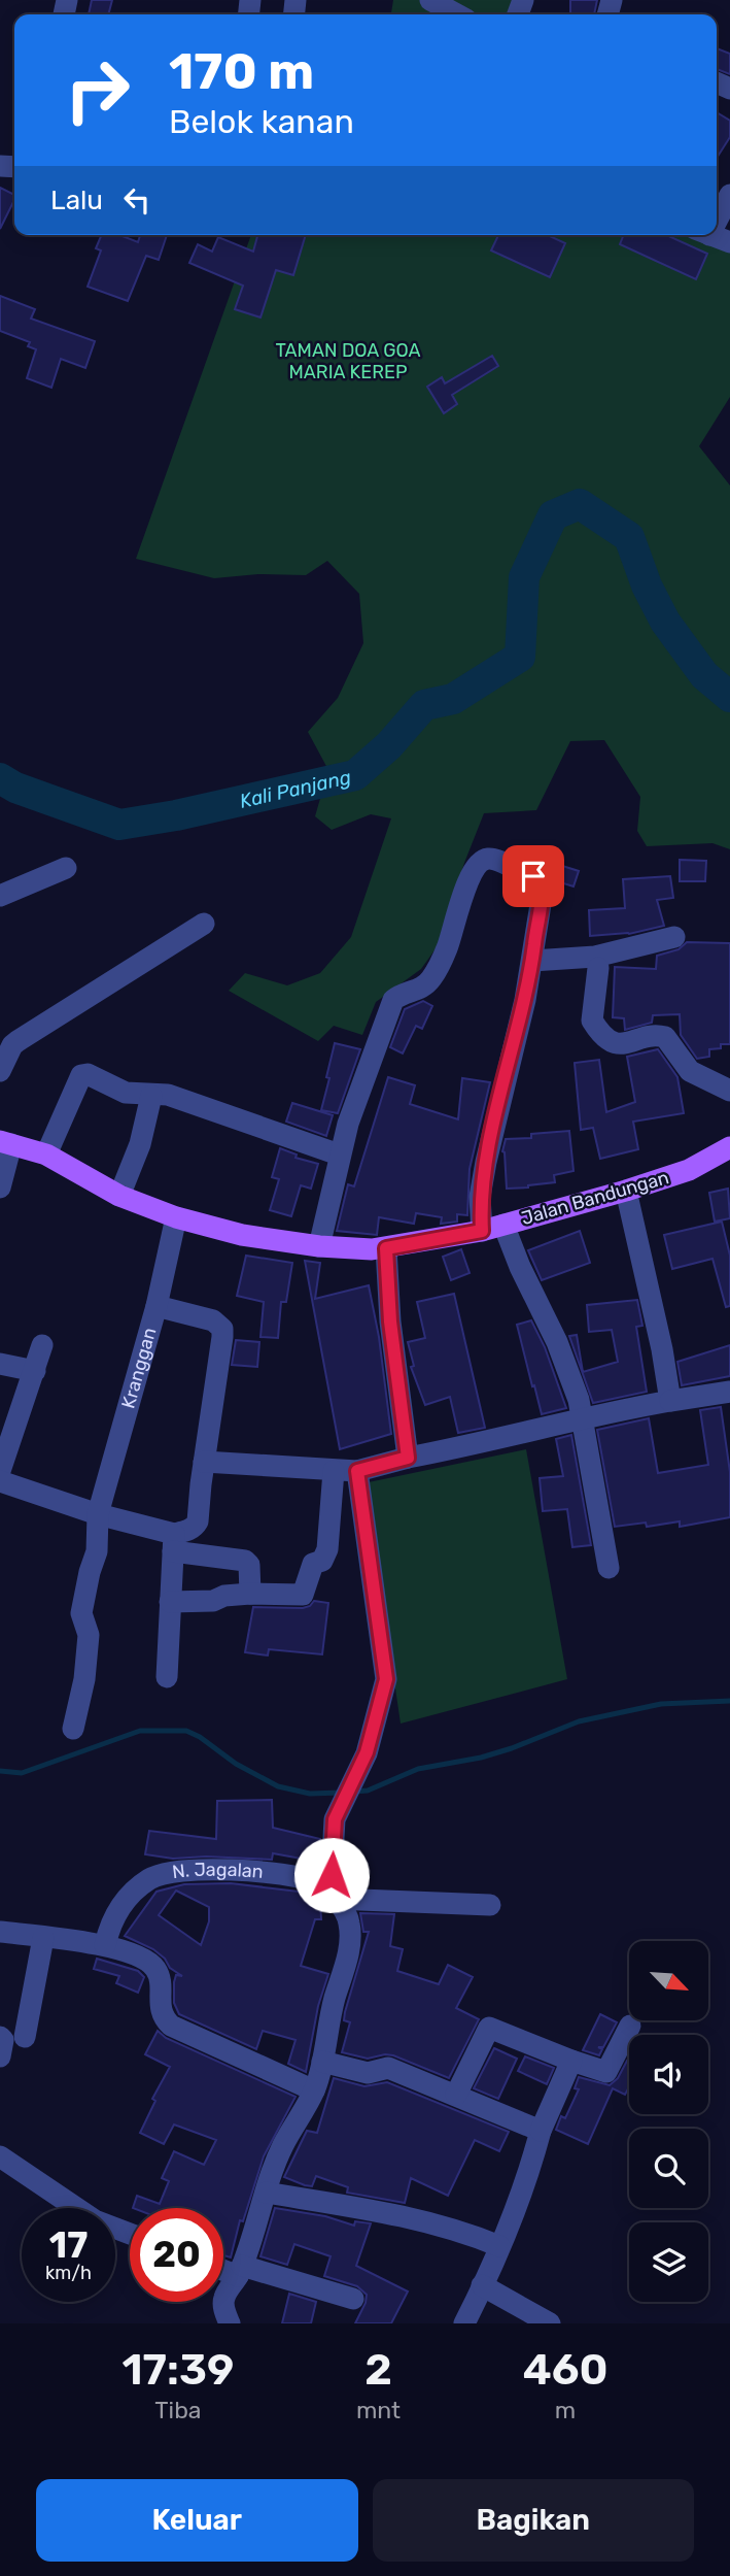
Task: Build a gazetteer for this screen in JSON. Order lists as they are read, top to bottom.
{
  "streets": {
    "main road": ["Jalan Bandungan"],
    "street": ["Kranggan", "N. Jagalan"]
  },
  "crossings": [
    ["Jalan Bandungan", "Kranggan"]
  ],
  "water": ["Kali Panjang"],
  "parks": ["TAMAN DOA GOA MARIA KEREP"],
  "north": "bottom right",
  "page": {
    "turn": ["170 m", "Belok kanan"],
    "then": "Lalu",
    "speed": "17 km/h",
    "limit": "20",
    "eta": [
      "17:39",
      "Tiba",
      "2",
      "mnt",
      "460",
      "m"
    ],
    "buttons": ["Keluar", "Bagikan"]
  }
}
